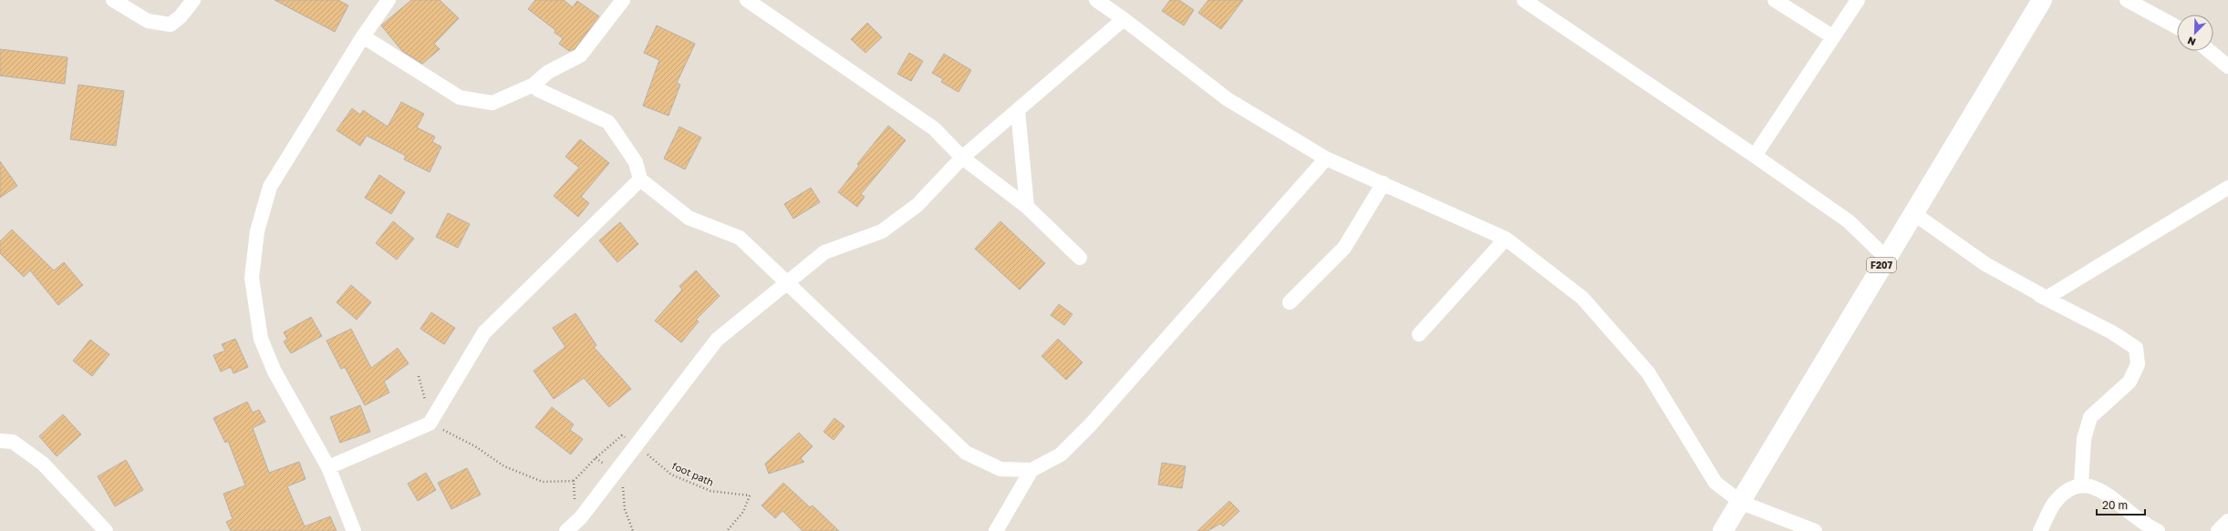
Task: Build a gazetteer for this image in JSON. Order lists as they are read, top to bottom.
{
  "streets": {
    "main road": ["F207"],
    "path": ["foot path"]
  },
  "scale_bar": "20 m",
  "north": "bottom left"
}
